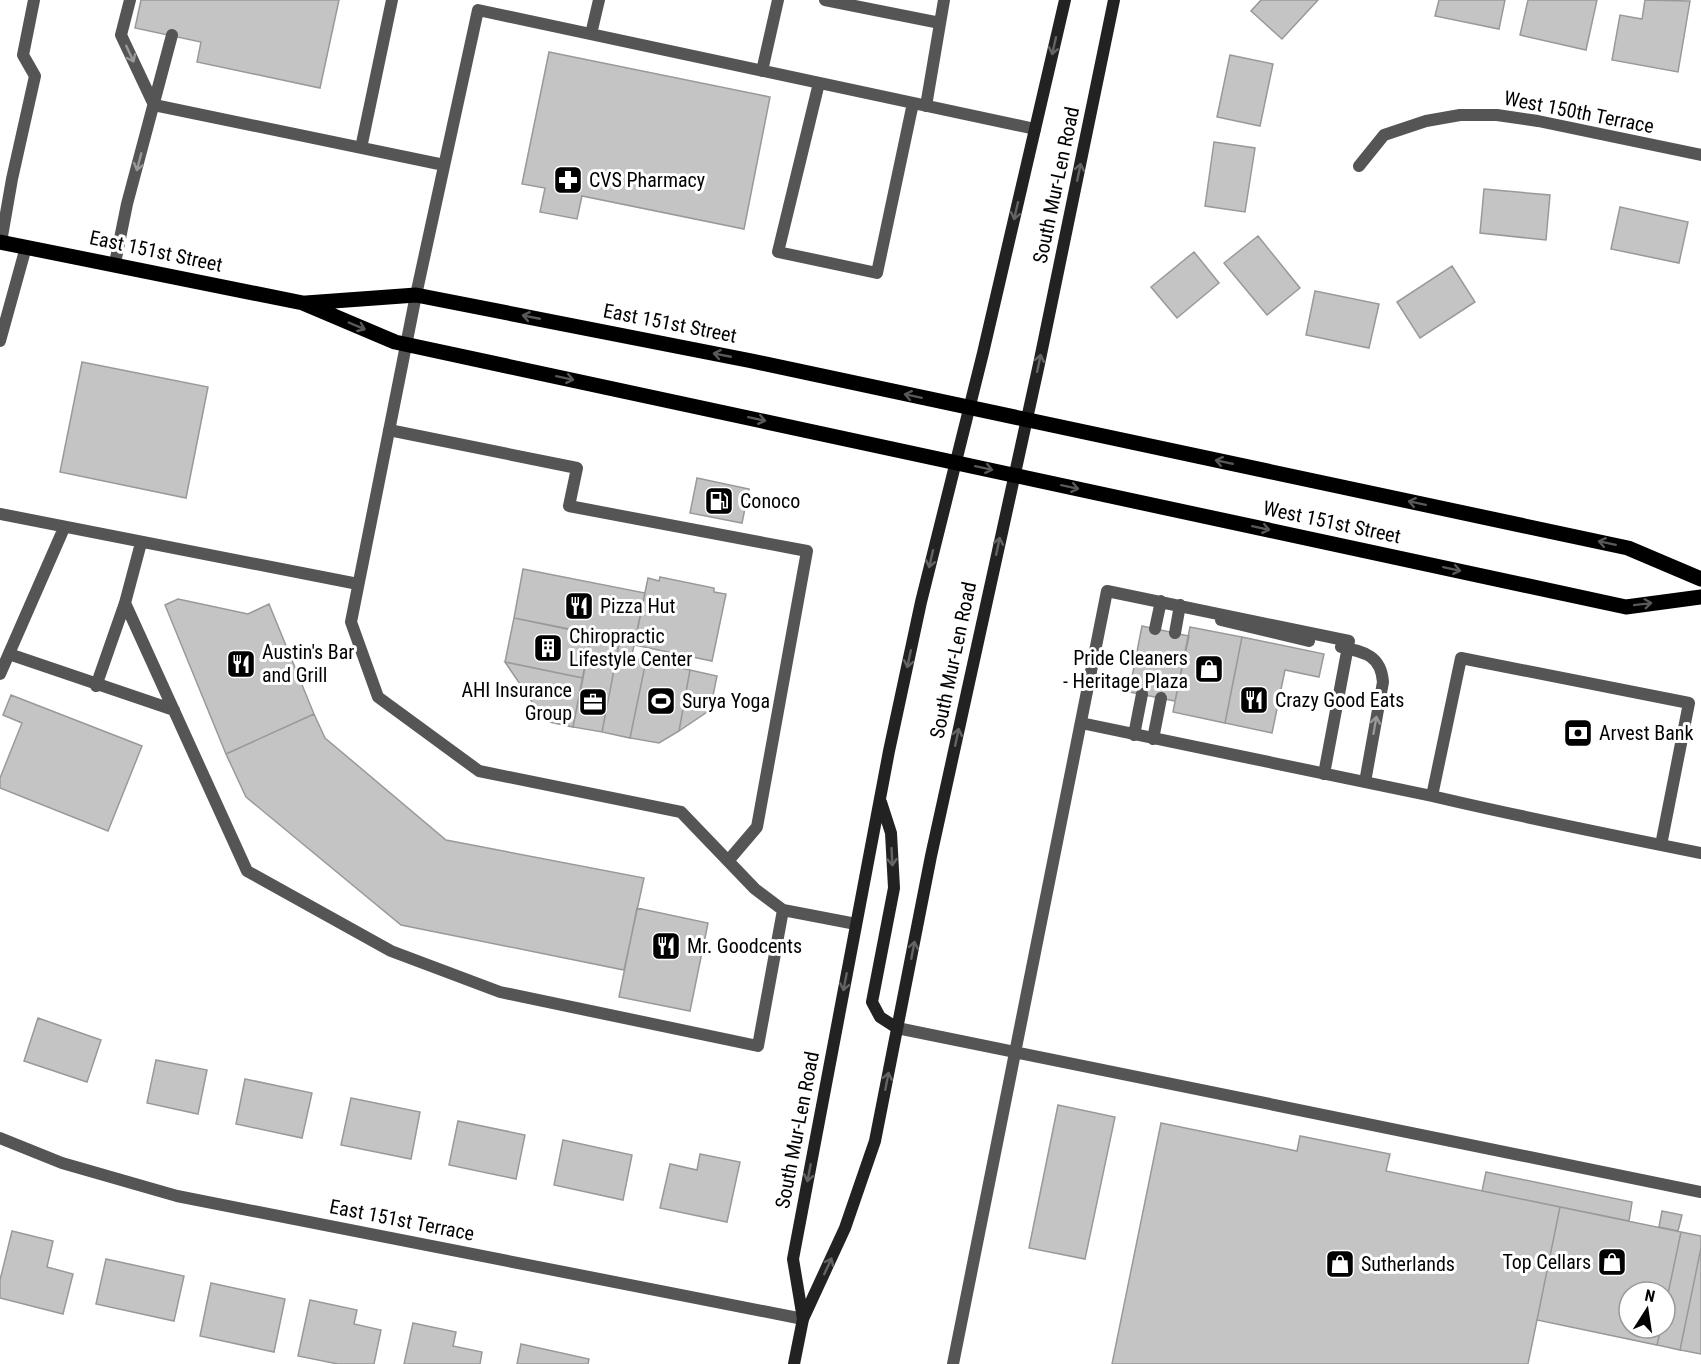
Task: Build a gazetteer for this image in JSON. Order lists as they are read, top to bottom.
{
  "streets": {
    "main road": ["South Mur-Len Road", "East 151st Street", "West 151st Street"],
    "street": ["West 150th Terrace", "East 151st Terrace"]
  },
  "crossings": [
    ["South Mur-Len Road", "East 151st Street"],
    ["South Mur-Len Road", "West 151st Street"],
    ["South Mur-Len Road", "East 151st Terrace"],
    ["East 151st Street", "West 151st Street"]
  ],
  "places": {
    "pharmacy": ["CVS Pharmacy"],
    "fuel station": ["Conoco"],
    "restaurant": [
      "Pizza Hut",
      "Austin's Bar and Grill",
      "Crazy Good Eats",
      "Mr. Goodcents"
    ],
    "building": ["Chiropractic Lifestyle Center"],
    "shop": ["Pride Cleaners - Heritage Plaza", "Top Cellars", "Sutherlands"],
    "sports": ["Surya Yoga"],
    "office": ["AHI Insurance Group"],
    "bank": ["Arvest Bank"]
  },
  "north": "top"
}
